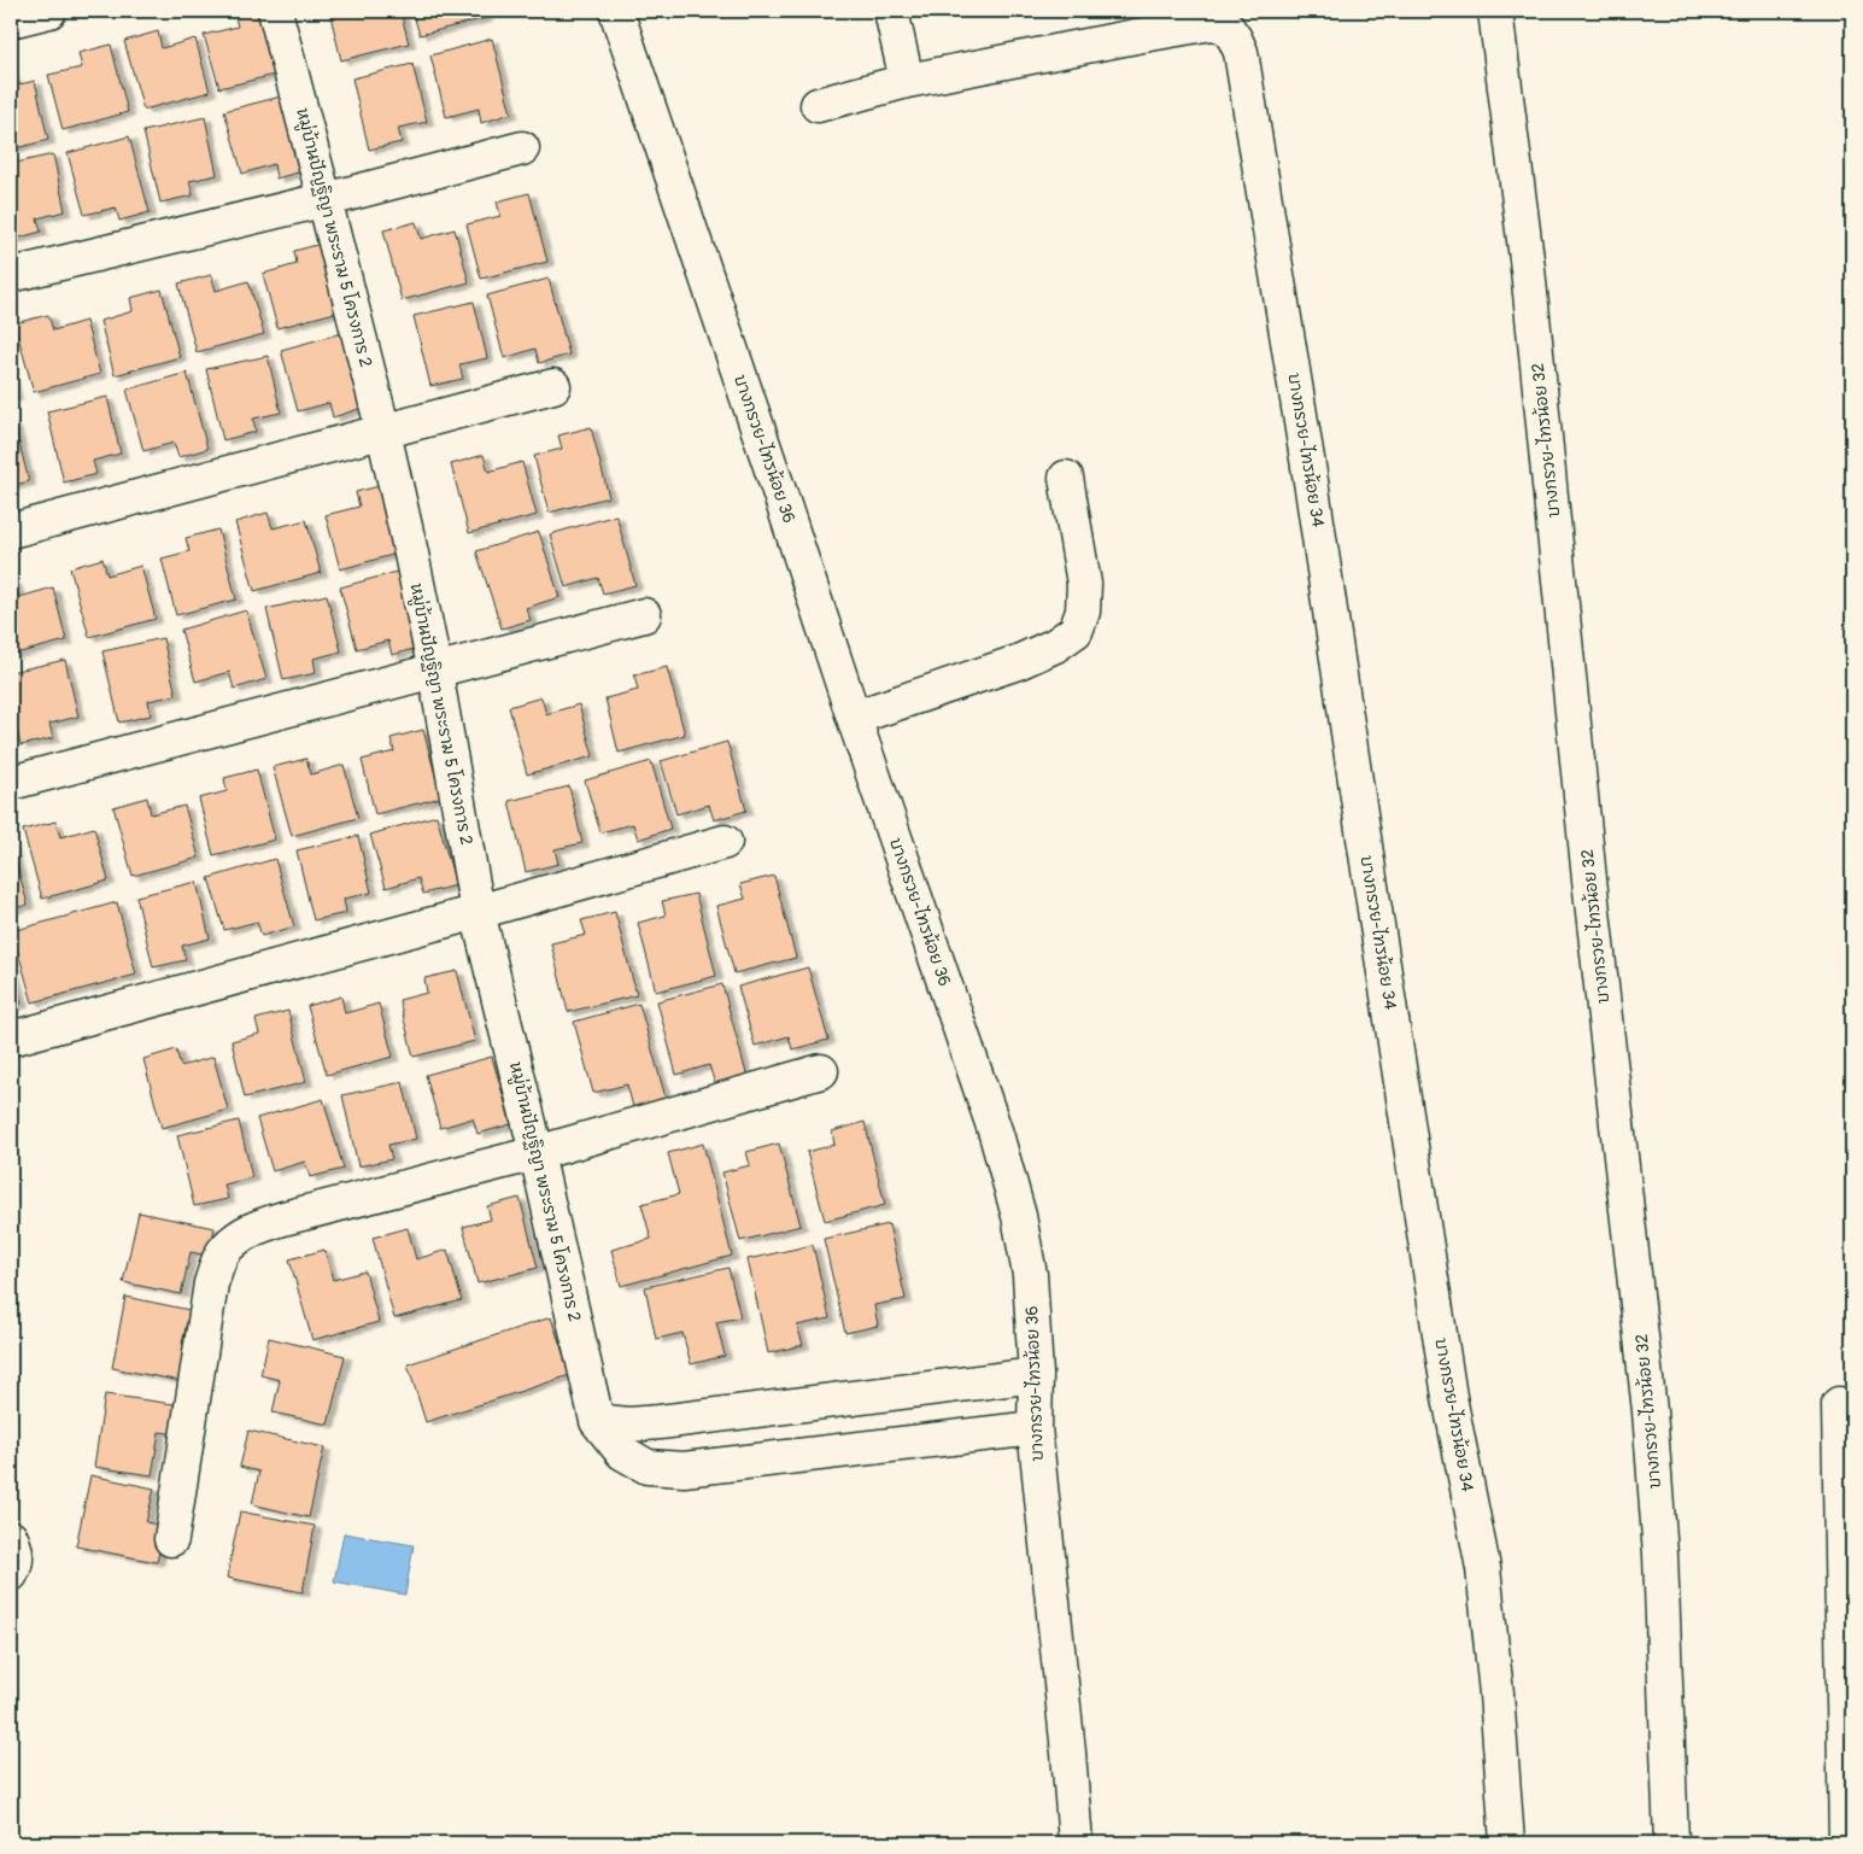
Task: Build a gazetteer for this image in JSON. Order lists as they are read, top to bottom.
{
  "streets": {
    "street": [
      "หมู่บ้านปัญฐิญา พระราม 5 โครงการ 2",
      "บางกรวย-ไทรน้อย 32",
      "บางกรวย-ไทรน้อย 36",
      "บางกรวย-ไทรน้อย 34"
    ]
  }
}
